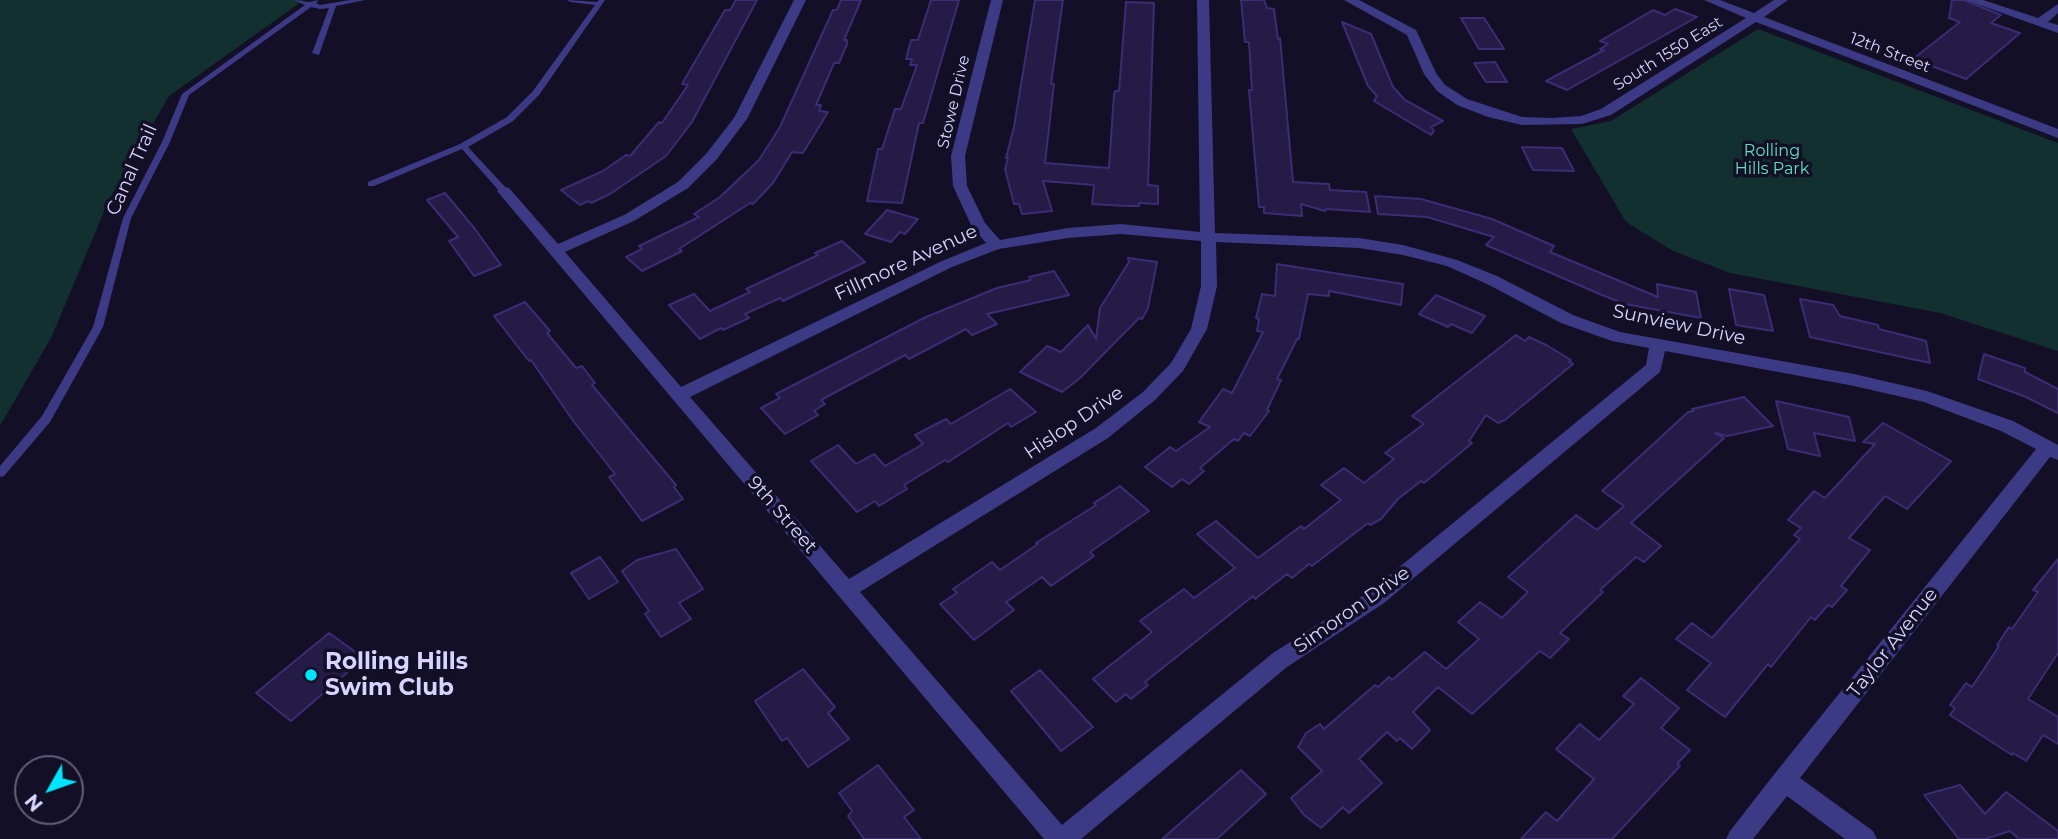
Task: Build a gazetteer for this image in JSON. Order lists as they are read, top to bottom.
{
  "streets": {
    "street": [
      "12th Street",
      "South 1550 East",
      "Stowe Drive",
      "Fillmore Avenue",
      "Sunview Drive",
      "Hislop Drive",
      "9th Street",
      "Simoron Drive",
      "Taylor Avenue"
    ],
    "lane": ["Canal Trail"]
  },
  "crossings": [
    ["12th Street", "South 1550 East"],
    ["Stowe Drive", "Fillmore Avenue"],
    ["Fillmore Avenue", "Sunview Drive"],
    ["Fillmore Avenue", "Hislop Drive"],
    ["Fillmore Avenue", "9th Street"],
    ["Sunview Drive", "Hislop Drive"],
    ["Sunview Drive", "Simoron Drive"],
    ["Sunview Drive", "Taylor Avenue"],
    ["Hislop Drive", "9th Street"],
    ["9th Street", "Simoron Drive"]
  ],
  "parks": ["Rolling Hills Park"],
  "places": ["Rolling Hills Swim Club"],
  "north": "bottom left"
}
